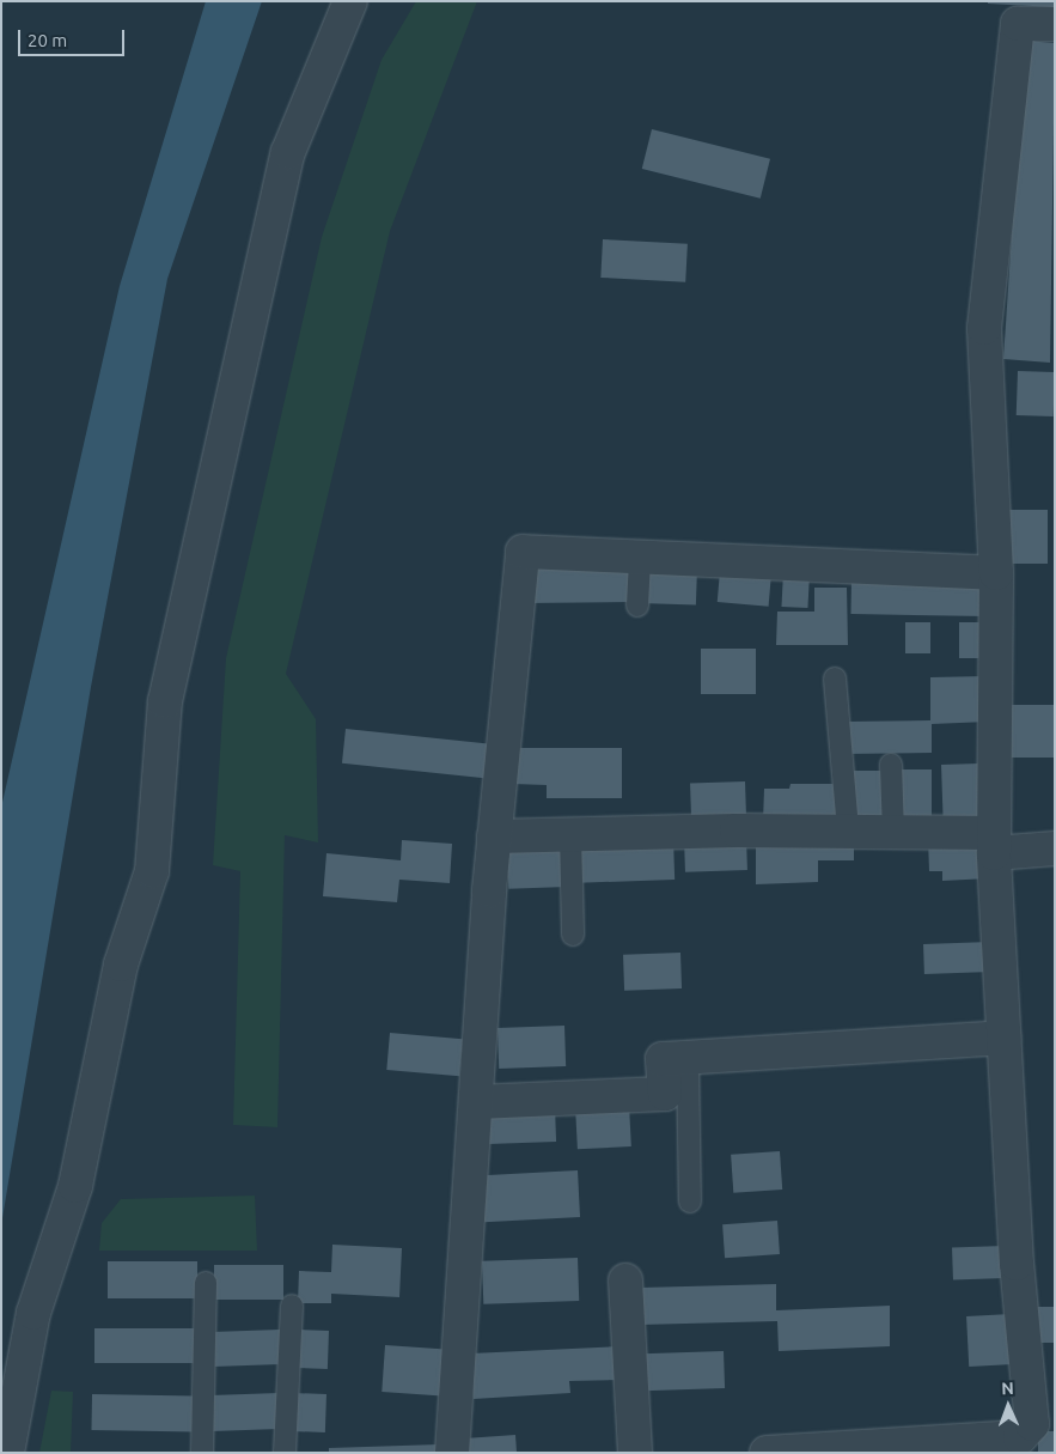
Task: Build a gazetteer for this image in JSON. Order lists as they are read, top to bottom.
{
  "scale_bar": "20 m",
  "north": "top"
}
